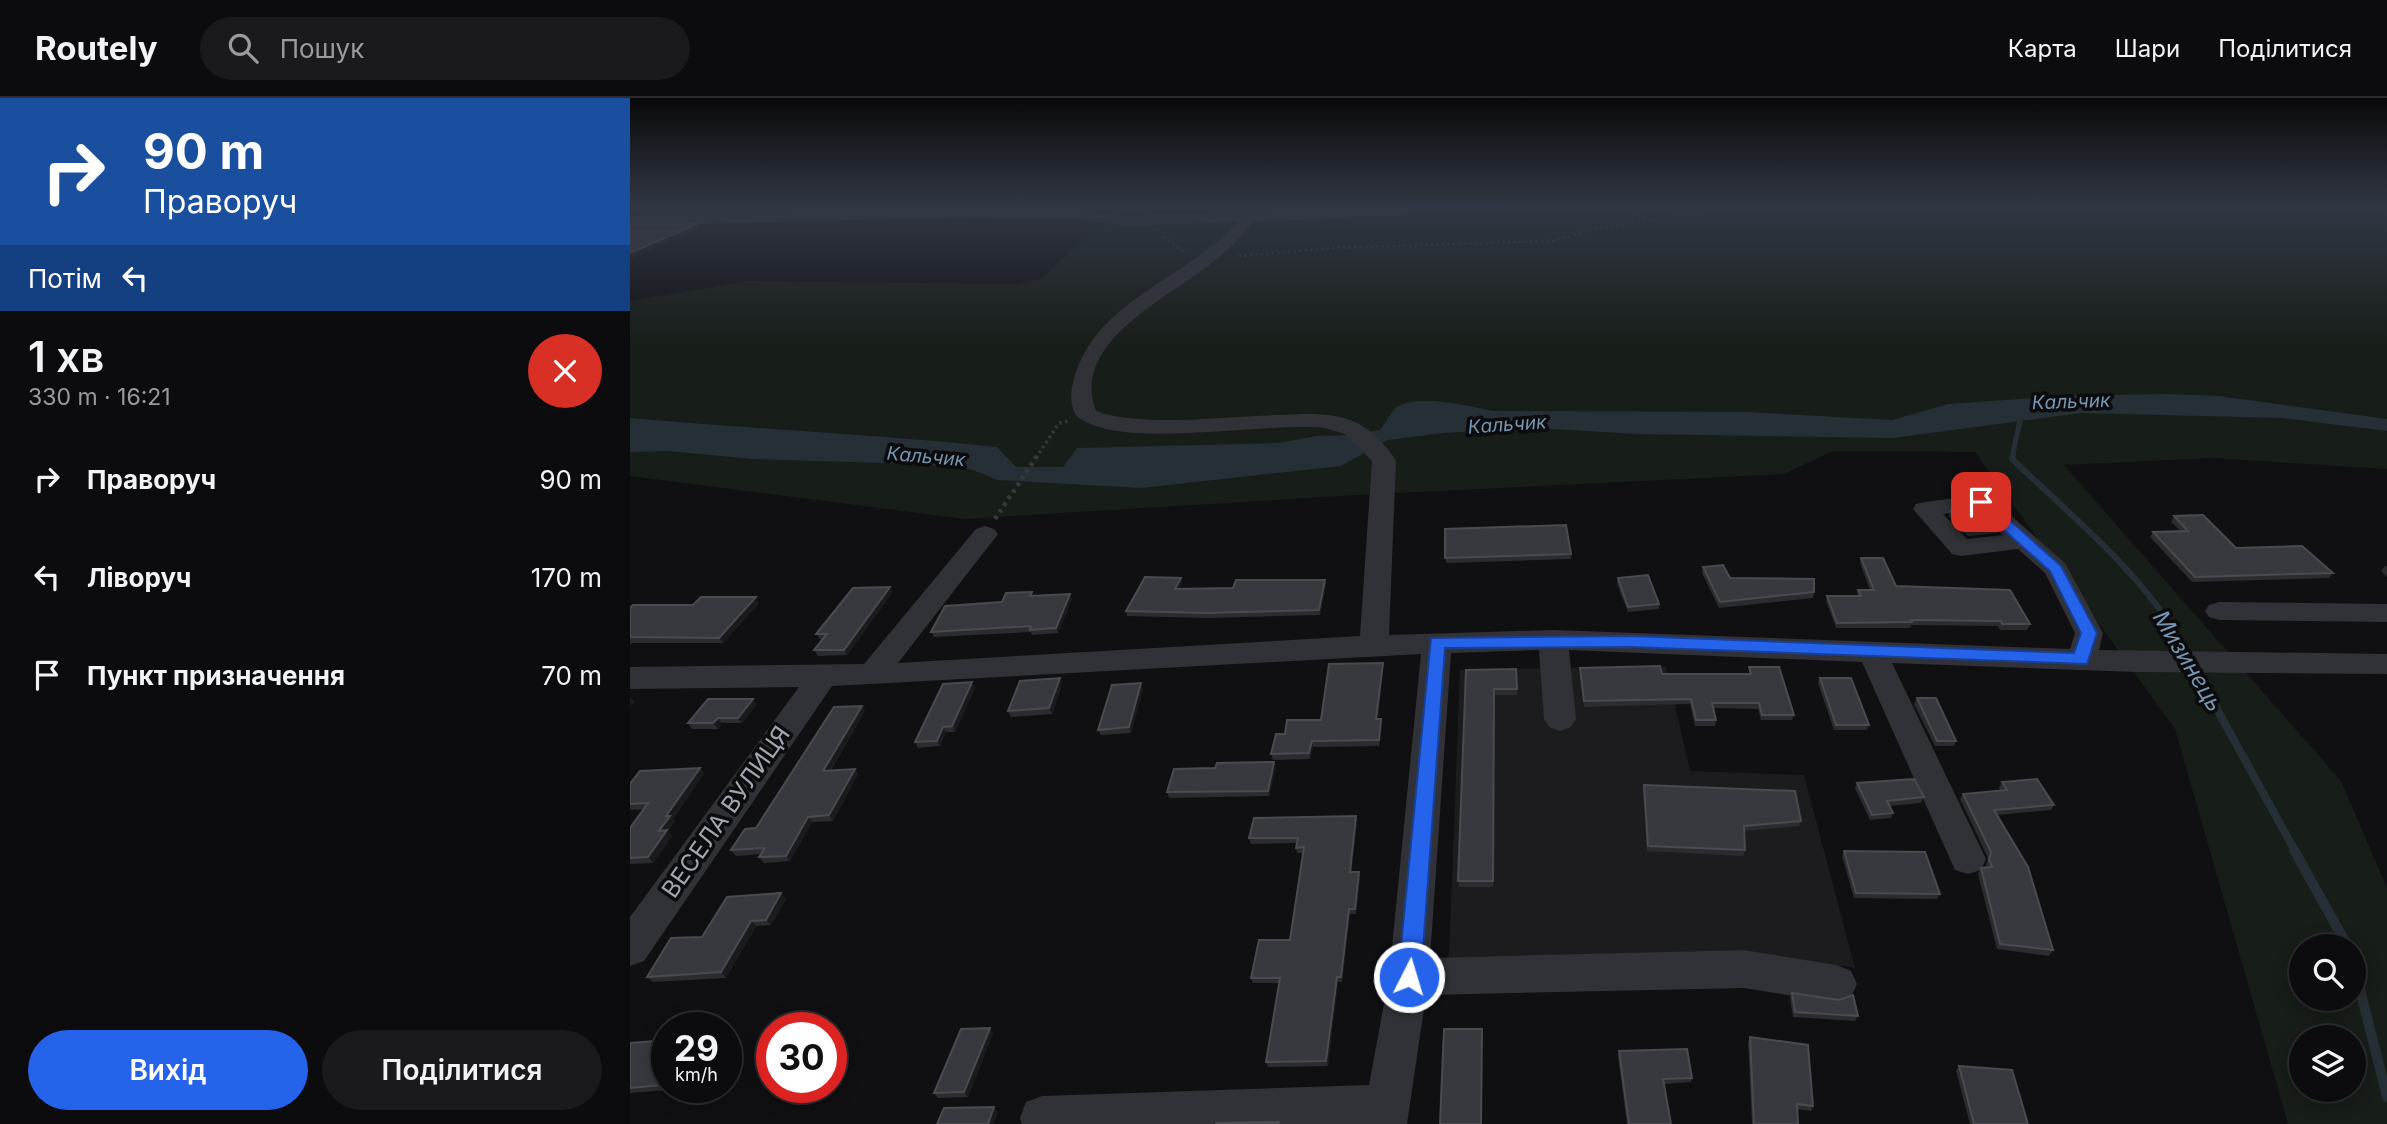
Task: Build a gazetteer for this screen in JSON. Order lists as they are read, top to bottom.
{
  "streets": {
    "street": ["ВЕСЕЛА ВУЛИЦЯ"]
  },
  "water": ["Кальчик", "Мизинець"],
  "page": {
    "header": "Routely",
    "search": "Пошук",
    "nav": ["Карта", "Шари", "Поділитися"],
    "turn": ["90 m", "Праворуч"],
    "then": "Потім",
    "heading": ["1 хв", "330 m · 16:21"],
    "list": [
      {
        "name": "Праворуч",
        "value": "90 m"
      },
      {
        "name": "Ліворуч",
        "value": "170 m"
      },
      {
        "name": "Пункт призначення",
        "value": "70 m"
      }
    ],
    "speed": "29 km/h",
    "limit": "30",
    "buttons": ["Вихід", "Поділитися"]
  }
}
